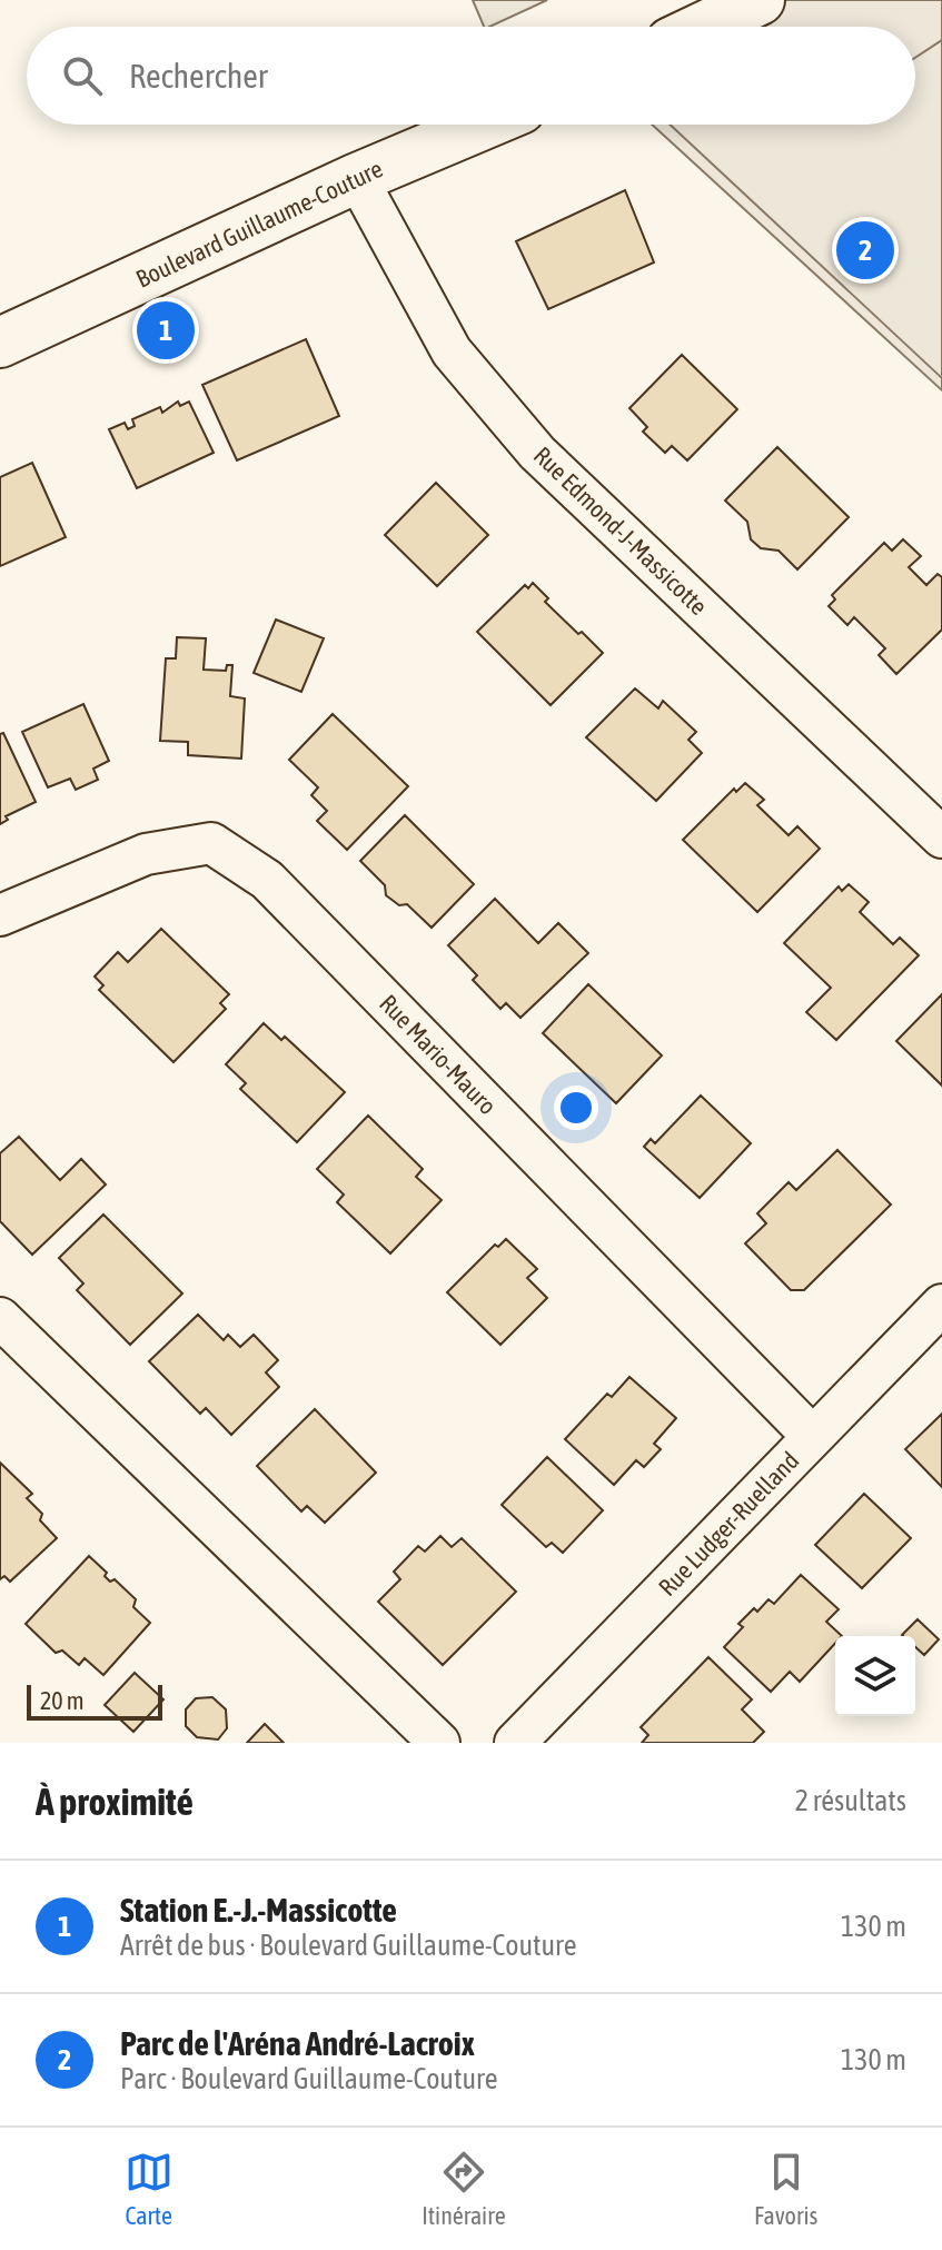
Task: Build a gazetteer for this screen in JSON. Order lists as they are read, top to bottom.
{
  "streets": {
    "main road": ["Boulevard Guillaume-Couture"],
    "street": ["Rue Edmond-J-Massicotte", "Rue Mario-Mauro", "Rue Ludger-Ruelland"]
  },
  "crossings": [
    ["Boulevard Guillaume-Couture", "Rue Edmond-J-Massicotte"],
    ["Rue Mario-Mauro", "Rue Ludger-Ruelland"]
  ],
  "scale_bar": "20 m",
  "page": {
    "search": "Rechercher",
    "pins": ["2", "1"],
    "scale": "20 m",
    "heading": ["À proximité", "2 résultats"],
    "list": [
      {
        "mark": "1",
        "name": "Station E.-J.-Massicotte",
        "note": "Arrêt de bus · Boulevard Guillaume-Couture",
        "value": "130 m"
      },
      {
        "mark": "2",
        "name": "Parc de l'Aréna André-Lacroix",
        "note": "Parc · Boulevard Guillaume-Couture",
        "value": "130 m"
      }
    ],
    "nav": ["Carte", "Itinéraire", "Favoris"]
  }
}
